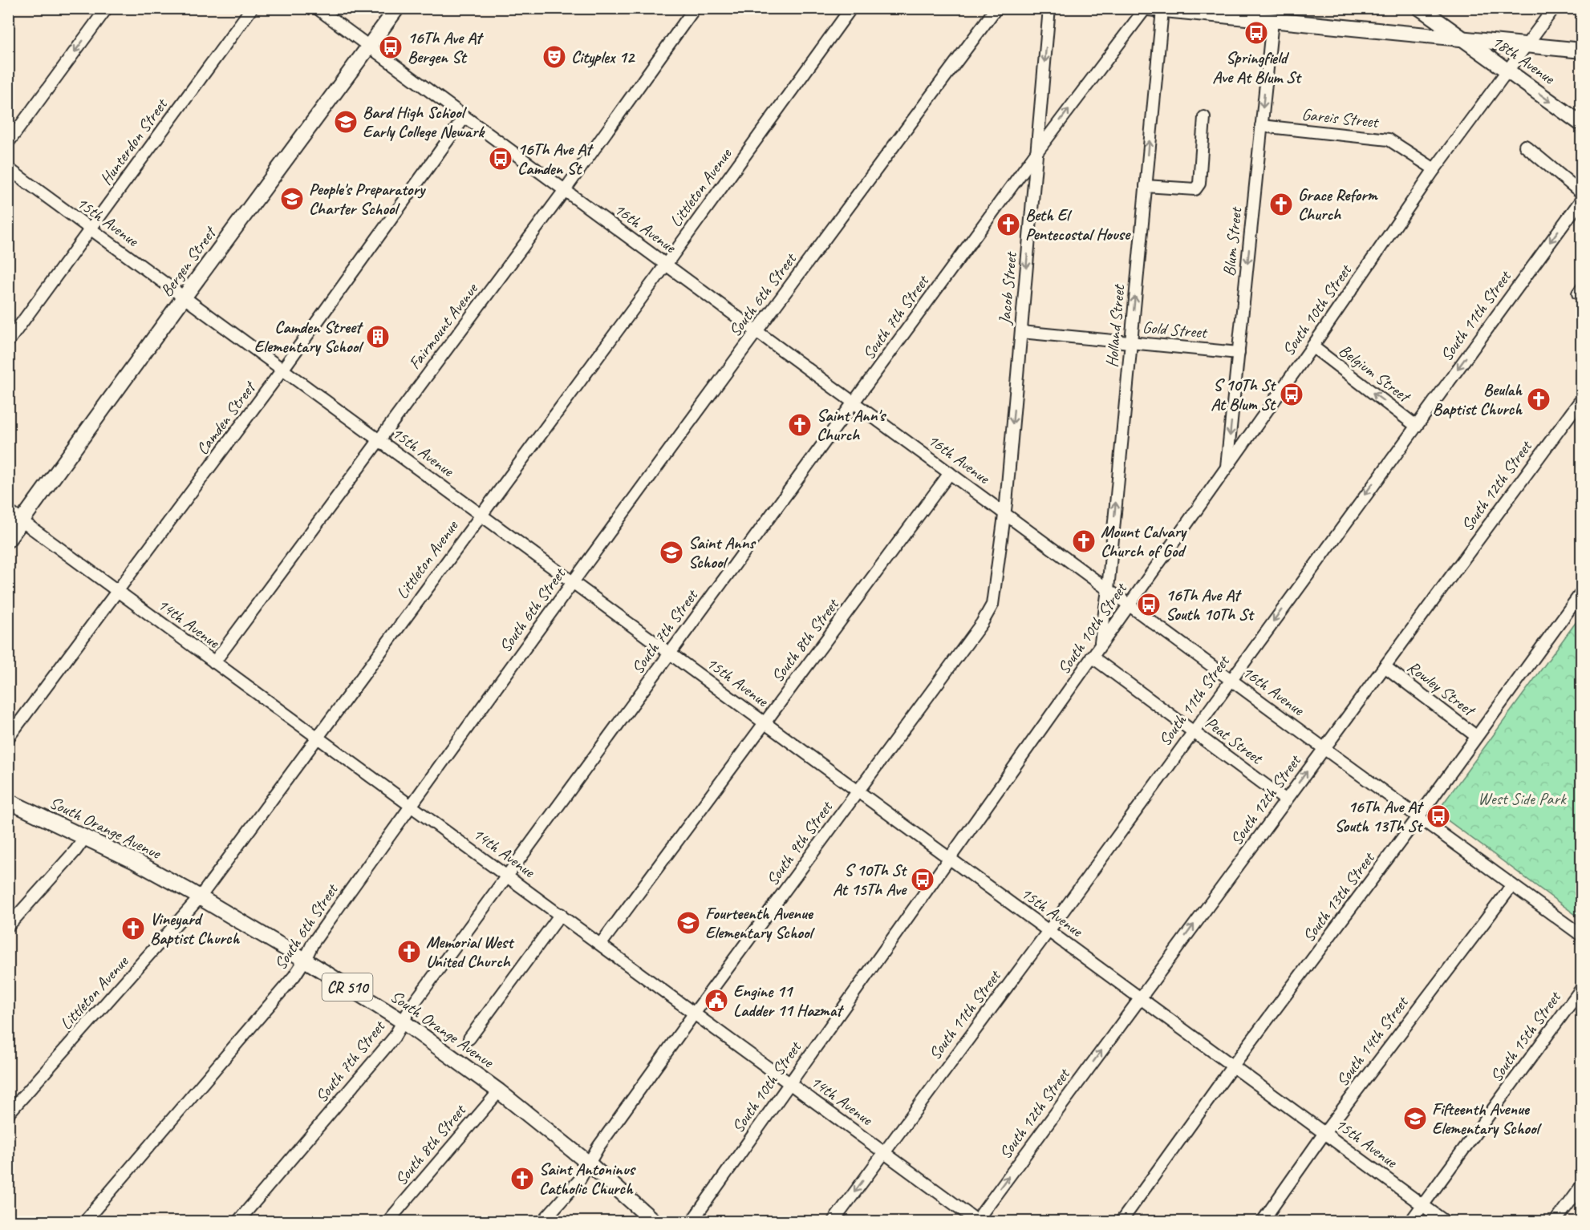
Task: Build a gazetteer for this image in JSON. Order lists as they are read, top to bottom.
{
  "streets": {
    "main road": [
      "18th Avenue",
      "Bergen Street",
      "South Orange Avenue",
      "CR 510"
    ],
    "street": [
      "Gareis Street",
      "Hunterdon Street",
      "Littleton Avenue",
      "15th Avenue",
      "16th Avenue",
      "Blum Street",
      "Jacob Street",
      "South 6th Street",
      "South 10th Street",
      "South 11th Street",
      "South 7th Street",
      "Fairmount Avenue",
      "Holland Street",
      "Gold Street",
      "Belgium Street",
      "Camden Street",
      "South 12th Street",
      "14th Avenue",
      "South 8th Street",
      "Rowley Street",
      "Peat Street",
      "South 9th Street",
      "South 13th Street",
      "South 15th Street",
      "South 14th Street"
    ]
  },
  "crossings": [
    ["18th Avenue", "South 10th Street"],
    ["Gareis Street", "Blum Street"],
    ["Gareis Street", "South 10th Street"],
    ["Hunterdon Street", "15th Avenue"],
    ["Littleton Avenue", "15th Avenue"],
    ["Littleton Avenue", "16th Avenue"],
    ["Littleton Avenue", "14th Avenue"],
    ["Littleton Avenue", "South Orange Avenue"],
    ["15th Avenue", "Bergen Street"],
    ["15th Avenue", "South 6th Street"],
    ["15th Avenue", "South 10th Street"],
    ["15th Avenue", "South 11th Street"],
    ["15th Avenue", "South 7th Street"],
    ["15th Avenue", "Fairmount Avenue"],
    ["15th Avenue", "Camden Street"],
    ["15th Avenue", "South 12th Street"],
    ["15th Avenue", "South 8th Street"],
    ["15th Avenue", "South 9th Street"],
    ["15th Avenue", "South 13th Street"],
    ["15th Avenue", "South 15th Street"],
    ["15th Avenue", "South 14th Street"],
    ["16th Avenue", "Bergen Street"],
    ["16th Avenue", "Jacob Street"],
    ["16th Avenue", "South 6th Street"],
    ["16th Avenue", "South 10th Street"],
    ["16th Avenue", "South 11th Street"],
    ["16th Avenue", "South 7th Street"],
    ["16th Avenue", "Fairmount Avenue"],
    ["16th Avenue", "Holland Street"],
    ["16th Avenue", "Camden Street"],
    ["16th Avenue", "South 12th Street"],
    ["16th Avenue", "South 8th Street"],
    ["16th Avenue", "South 9th Street"],
    ["16th Avenue", "South 13th Street"],
    ["16th Avenue", "South 14th Street"],
    ["Blum Street", "South 10th Street"],
    ["Blum Street", "Gold Street"],
    ["Bergen Street", "14th Avenue"],
    ["Jacob Street", "South 7th Street"],
    ["Jacob Street", "Gold Street"],
    ["Jacob Street", "South 9th Street"],
    ["South 6th Street", "14th Avenue"],
    ["South 6th Street", "South Orange Avenue"],
    ["South 10th Street", "Holland Street"],
    ["South 10th Street", "Belgium Street"],
    ["South 10th Street", "14th Avenue"],
    ["South 10th Street", "Peat Street"],
    ["South 11th Street", "Belgium Street"],
    ["South 11th Street", "14th Avenue"],
    ["South 11th Street", "Peat Street"],
    ["South 7th Street", "Holland Street"],
    ["South 7th Street", "14th Avenue"],
    ["South 7th Street", "South Orange Avenue"],
    ["Fairmount Avenue", "14th Avenue"],
    ["Holland Street", "Gold Street"],
    ["Camden Street", "14th Avenue"],
    ["South 12th Street", "14th Avenue"],
    ["South 12th Street", "Rowley Street"],
    ["South 12th Street", "Peat Street"],
    ["14th Avenue", "South 8th Street"],
    ["14th Avenue", "South 9th Street"],
    ["South 8th Street", "South Orange Avenue"],
    ["Rowley Street", "South 13th Street"],
    ["South Orange Avenue", "South 9th Street"]
  ],
  "one_way": [
    "18th Avenue",
    "Blum Street",
    "Jacob Street",
    "South 11th Street",
    "Holland Street",
    "Belgium Street",
    "South 12th Street"
  ],
  "parks": ["West Side Park"],
  "places": {
    "bus stop": [
      "Springfield Ave At Blum St",
      "16Th Ave At Bergen St",
      "16Th Ave At Camden St",
      "S 10Th St At Blum St",
      "16Th Ave At South 10Th St",
      "16Th Ave At South 13Th St",
      "S 10Th St At 15Th Ave"
    ],
    "theatre": ["Cityplex 12"],
    "school or university": [
      "Bard High School Early College Newark",
      "People's Preparatory Charter School",
      "Saint Anns School",
      "Fourteenth Avenue Elementary School",
      "Fifteenth Avenue Elementary School"
    ],
    "church": [
      "Grace Reform Church",
      "Beth El Pentecostal House",
      "Beulah Baptist Church",
      "Saint Ann's Church",
      "Mount Calvary Church of God",
      "Vineyard Baptist Church",
      "Memorial West United Church",
      "Saint Antoninus Catholic Church"
    ],
    "building": ["Camden Street Elementary School"],
    "public building": ["Engine 11 Ladder 11 Hazmat"]
  }
}
